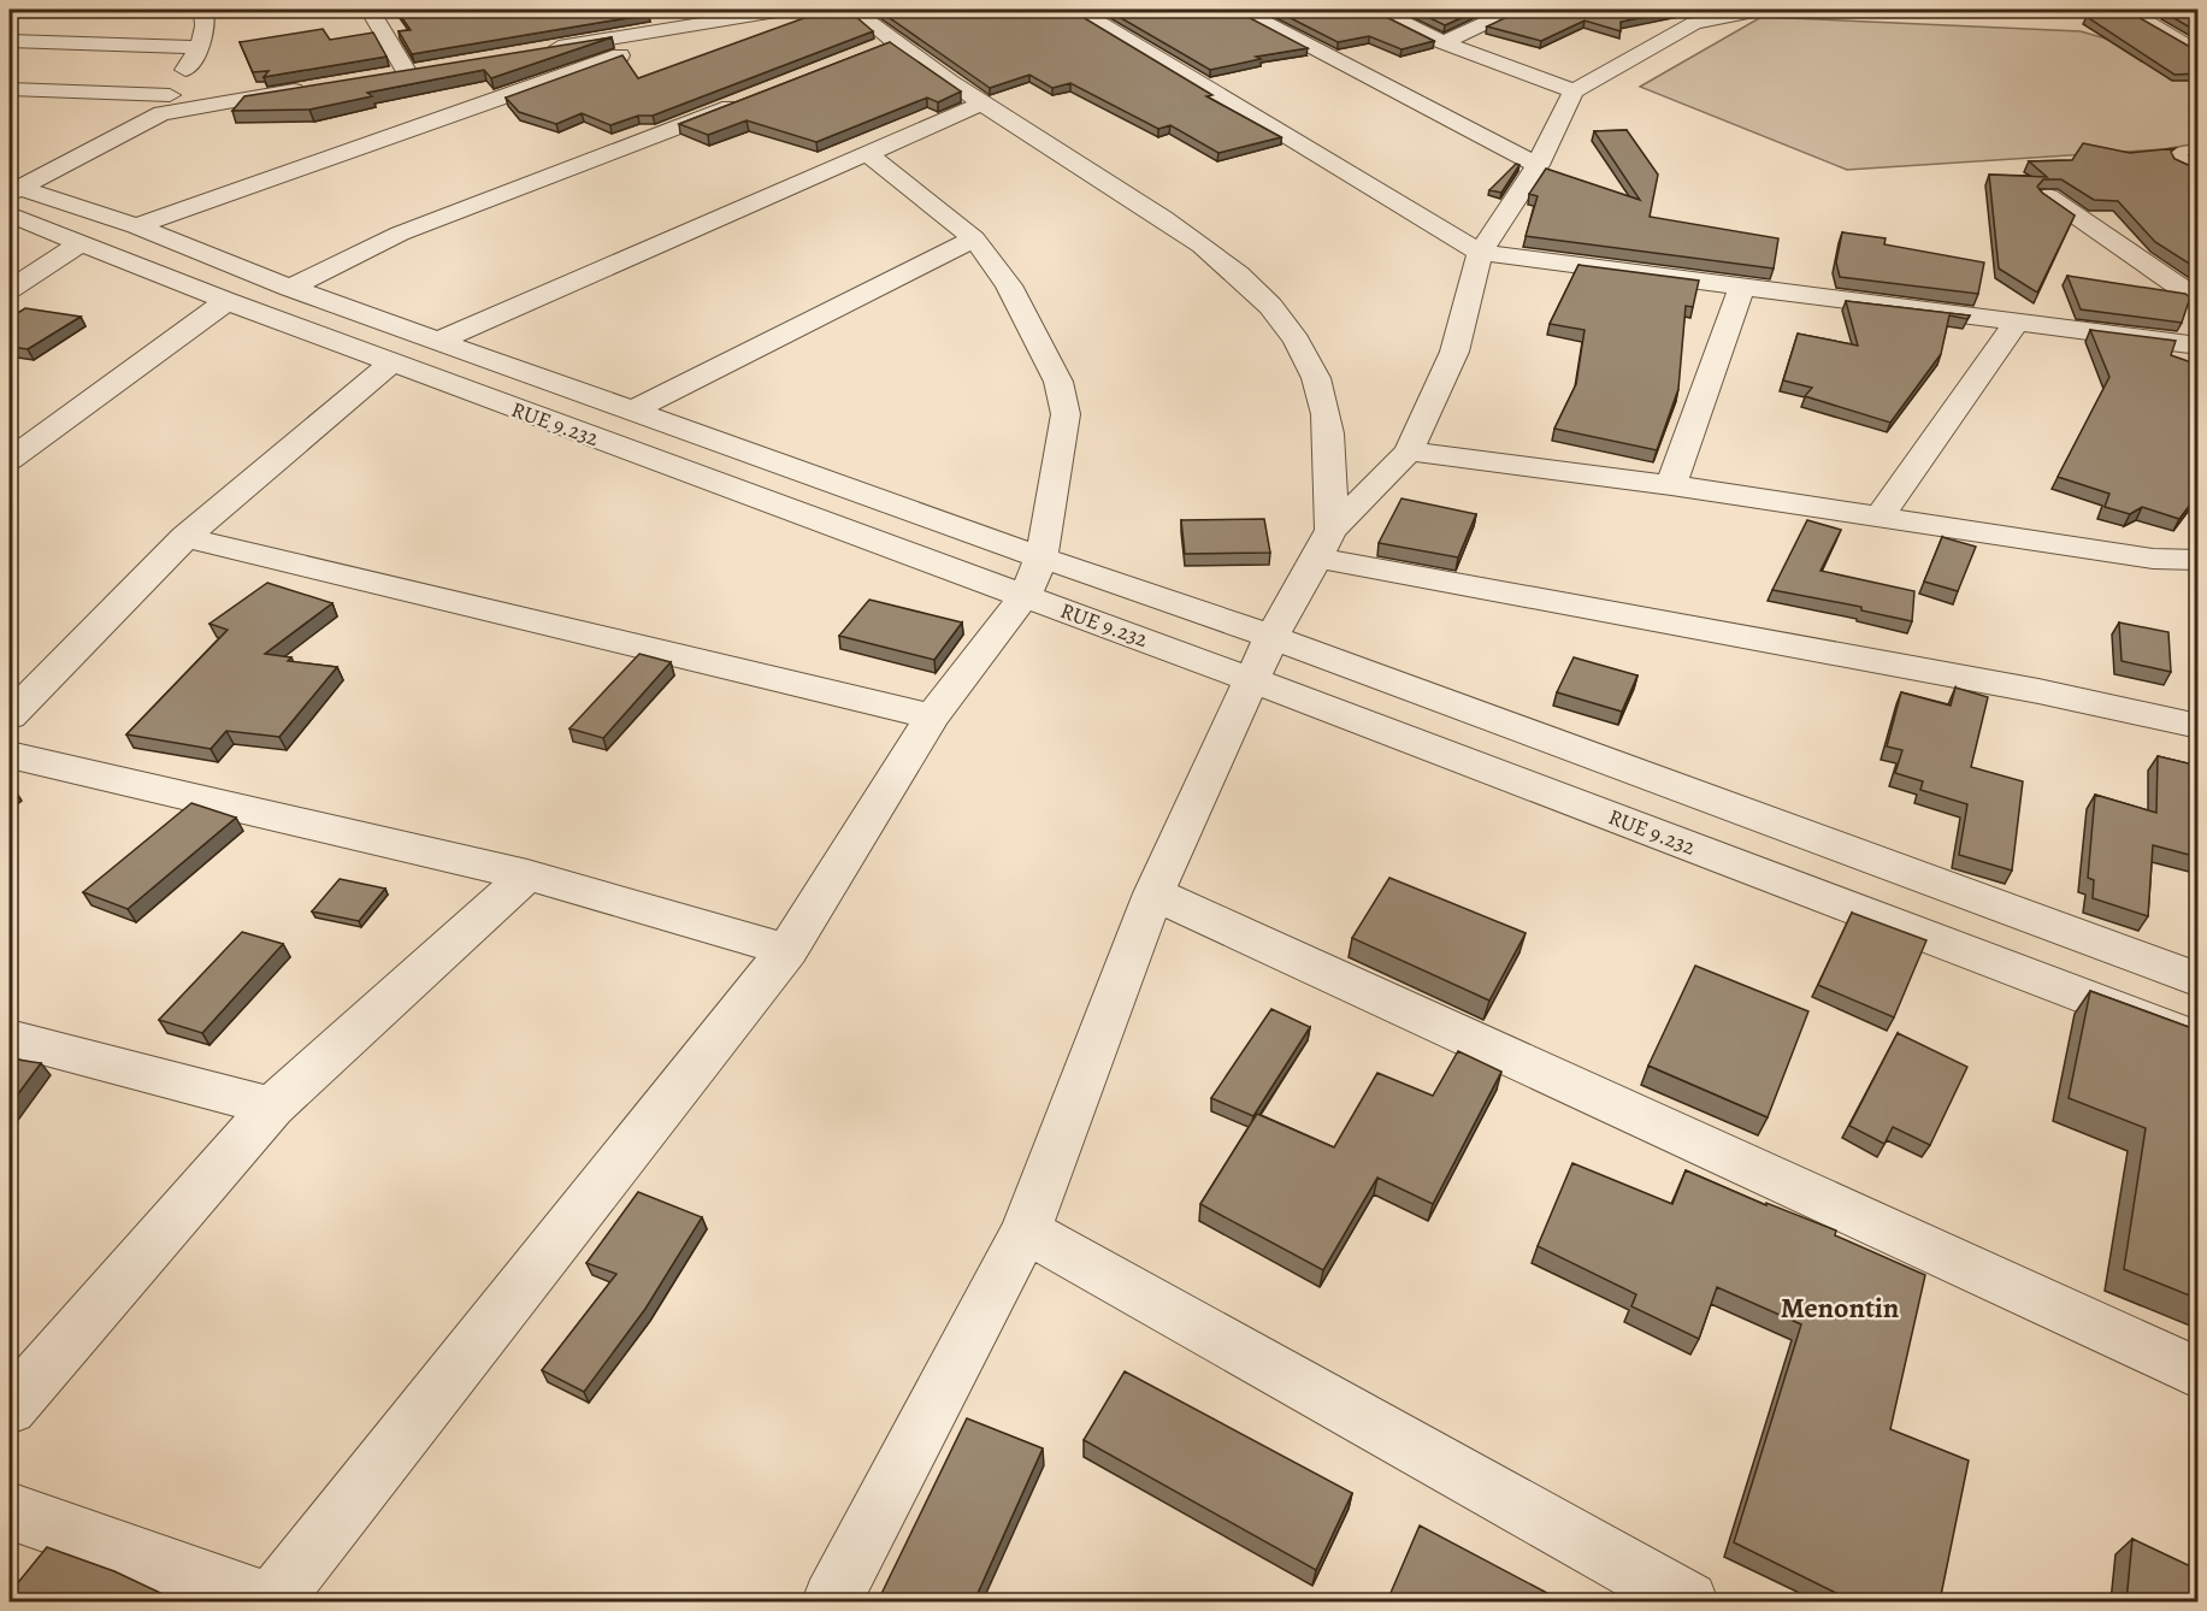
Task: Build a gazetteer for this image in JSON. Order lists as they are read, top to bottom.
{
  "streets": {
    "street": ["RUE 9.232"]
  },
  "districts": ["Menontin"]
}
